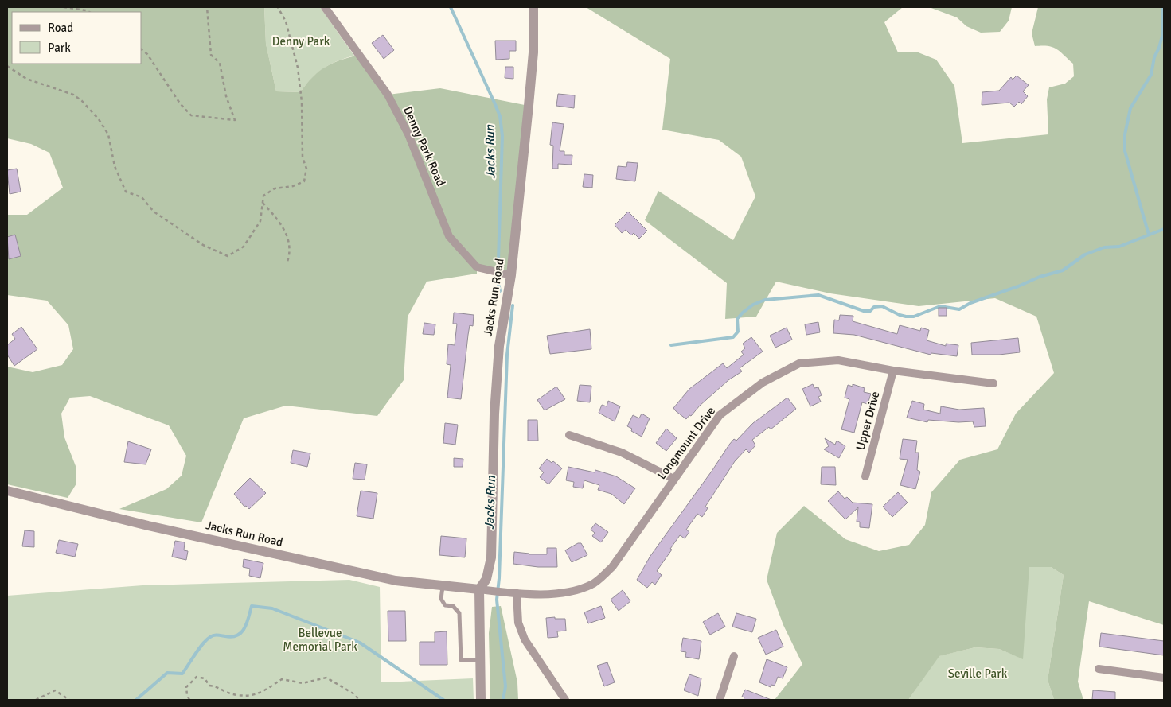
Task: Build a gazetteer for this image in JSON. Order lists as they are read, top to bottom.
{
  "streets": {
    "street": [
      "Denny Park Road",
      "Jacks Run Road",
      "Upper Drive",
      "Longmount Drive"
    ]
  },
  "crossings": [
    ["Denny Park Road", "Jacks Run Road"],
    ["Jacks Run Road", "Longmount Drive"],
    ["Upper Drive", "Longmount Drive"]
  ],
  "water": ["Jacks Run"],
  "parks": ["Denny Park", "Bellevue Memorial Park", "Seville Park"],
  "legend": ["Road", "Park"]
}
